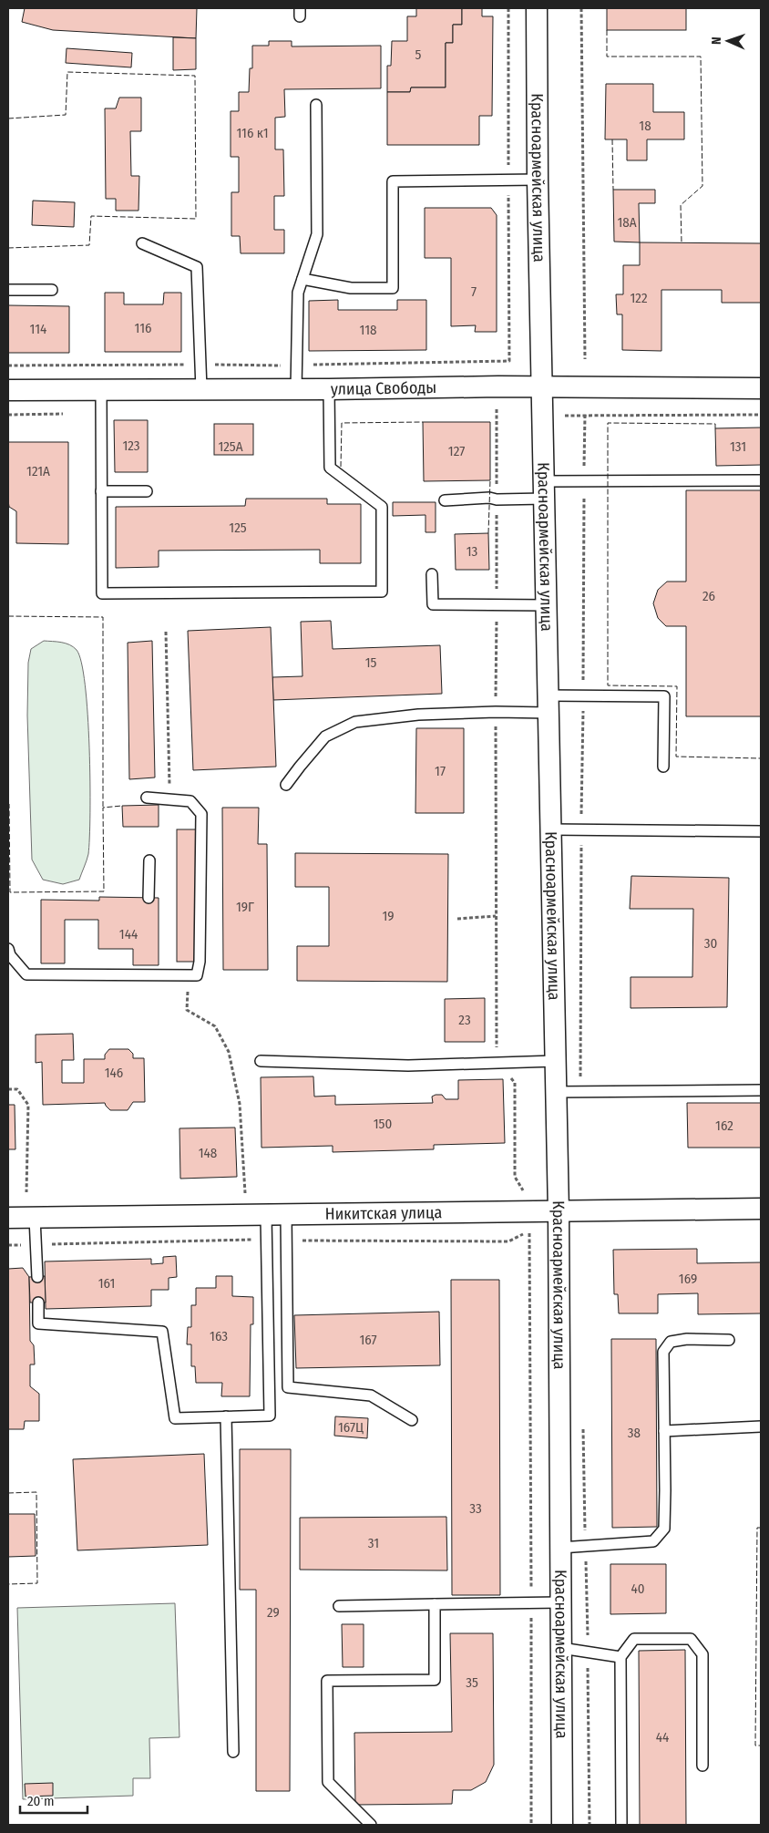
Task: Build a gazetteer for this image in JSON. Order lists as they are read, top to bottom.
{
  "streets": {
    "street": ["Красноармейская улица", "улица Свободы", "Никитская улица"]
  },
  "crossings": [
    ["Красноармейская улица", "улица Свободы"],
    ["Красноармейская улица", "Никитская улица"]
  ],
  "house_numbers": [
    "5",
    "18",
    "116 к1",
    "18А",
    "7",
    "122",
    "116",
    "114",
    "118",
    "123",
    "125А",
    "131",
    "127",
    "121А",
    "125",
    "13",
    "26",
    "15",
    "17",
    "19Г",
    "19",
    "144",
    "30",
    "23",
    "146",
    "150",
    "162",
    "148",
    "169",
    "161",
    "163",
    "167",
    "167Ц",
    "38",
    "33",
    "31",
    "40",
    "29",
    "35",
    "44"
  ],
  "scale_bar": "20 m",
  "north": "left"
}
